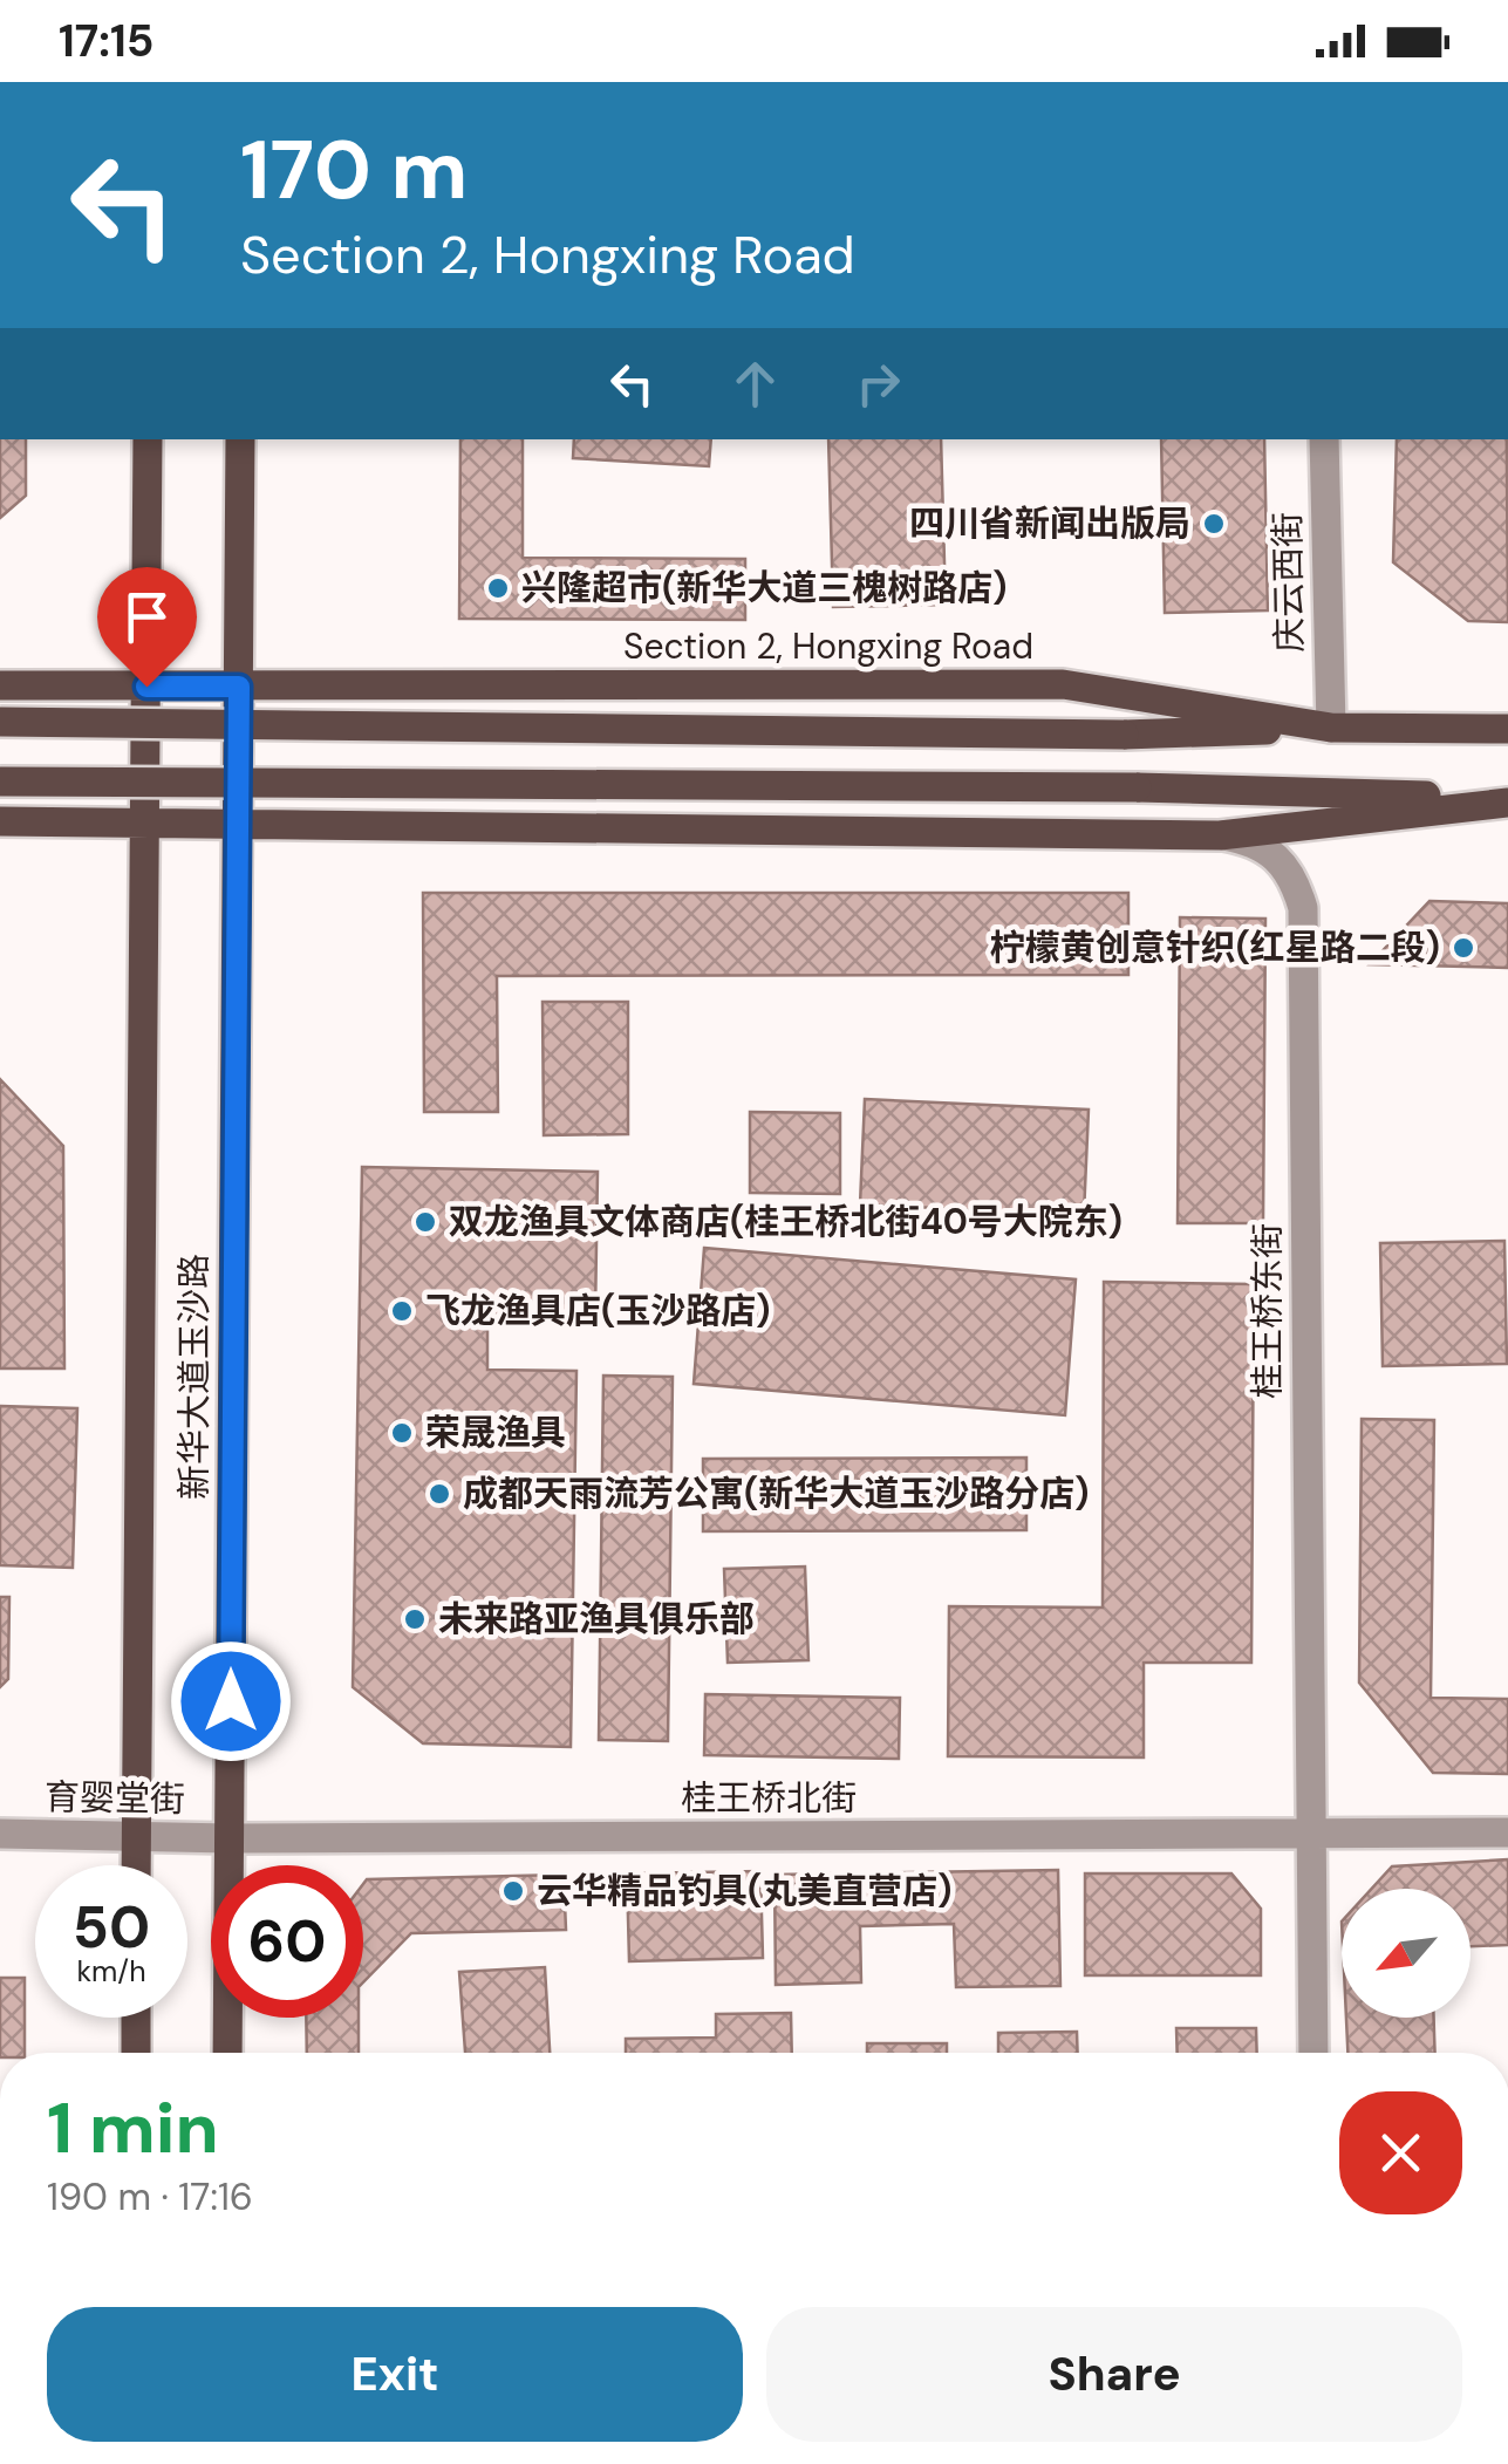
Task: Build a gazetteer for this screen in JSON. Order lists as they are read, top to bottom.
{
  "streets": {
    "main road": ["Section 2, Hongxing Road", "新华大道玉沙路"],
    "street": [
      "庆云西街",
      "桂王桥东街",
      "育婴堂街",
      "桂王桥北街"
    ]
  },
  "crossings": [
    ["庆云西街", "Section 2, Hongxing Road"],
    ["Section 2, Hongxing Road", "新华大道玉沙路"],
    ["桂王桥东街", "桂王桥北街"],
    ["新华大道玉沙路", "育婴堂街"],
    ["新华大道玉沙路", "桂王桥北街"],
    ["育婴堂街", "桂王桥北街"]
  ],
  "places": [
    "四川省新闻出版局",
    "兴隆超市(新华大道三槐树路店)",
    "柠檬黄创意针织(红星路二段)",
    "双龙渔具文体商店(桂王桥北街40号大院东)",
    "飞龙渔具店(玉沙路店)",
    "荣晟渔具",
    "成都天雨流芳公寓(新华大道玉沙路分店)",
    "未来路亚渔具俱乐部",
    "云华精品钓具(丸美直营店)"
  ],
  "north": "bottom left",
  "page": {
    "status": "17:15",
    "turn": ["170 m", "Section 2, Hongxing Road"],
    "speed": "50 km/h",
    "limit": "60",
    "heading": ["1 min", "190 m · 17:16"],
    "buttons": ["Exit", "Share"]
  }
}
